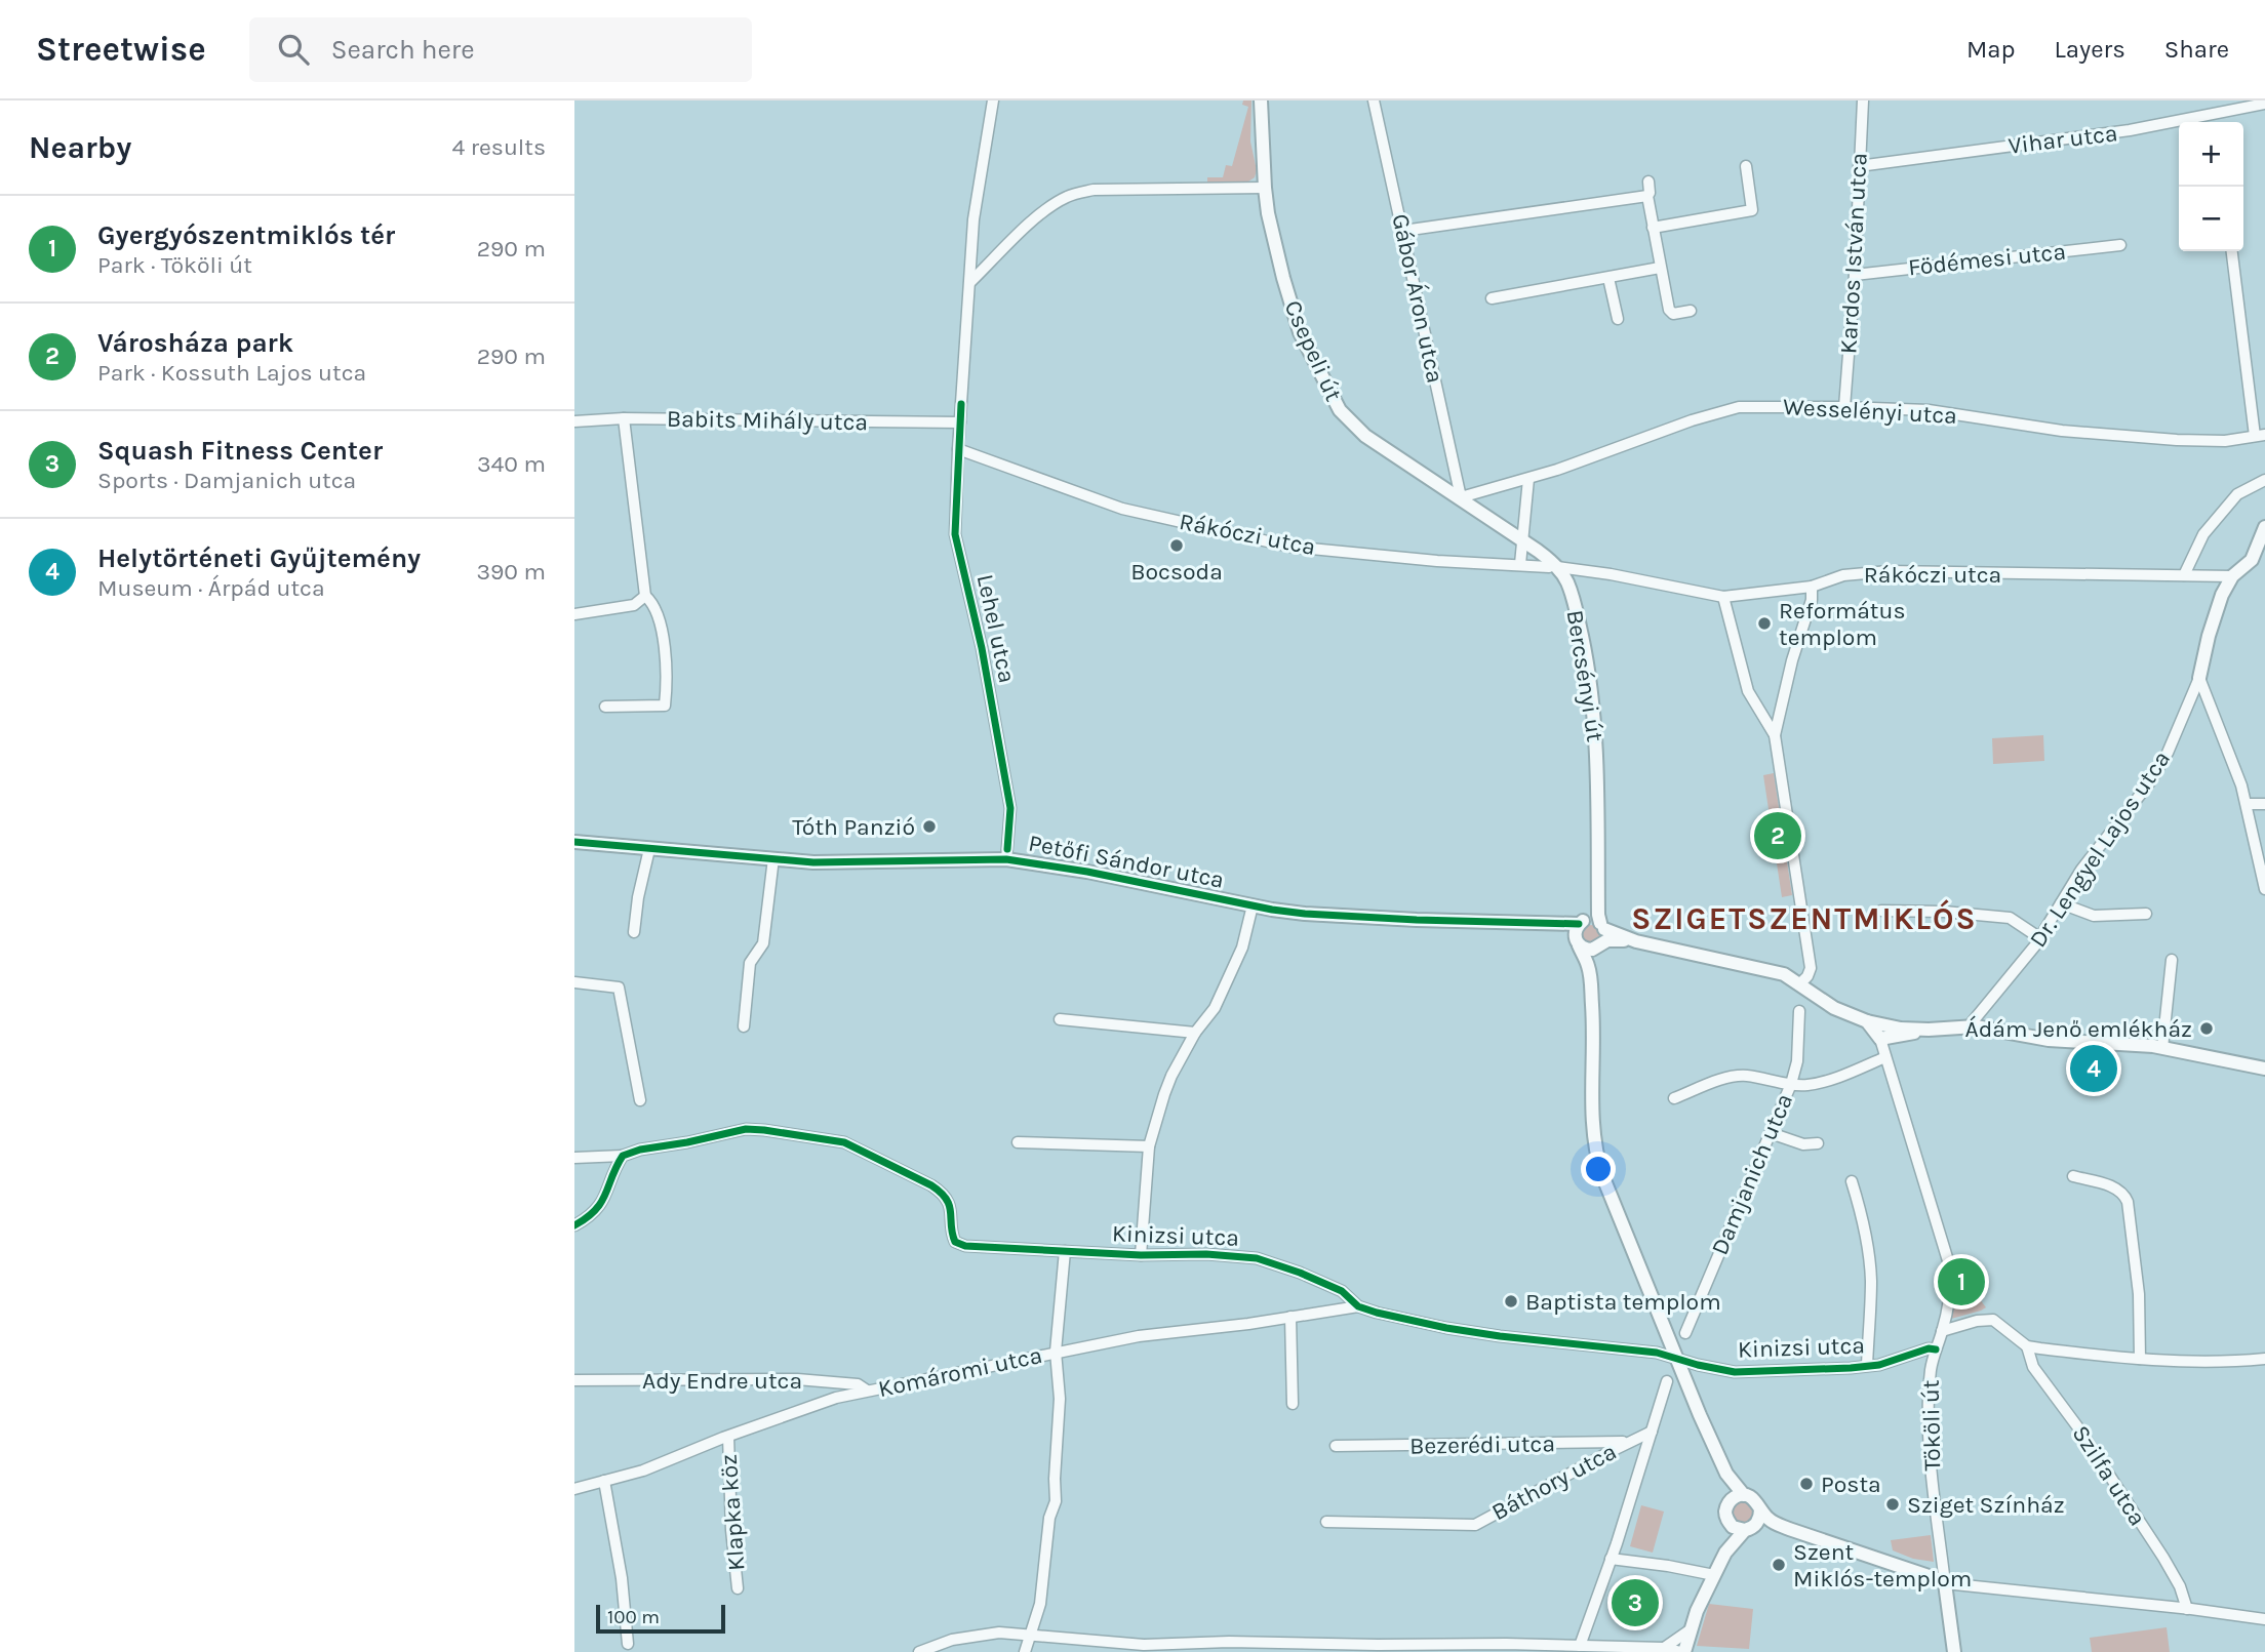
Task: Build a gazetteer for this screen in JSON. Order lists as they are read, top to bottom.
{
  "streets": {
    "street": [
      "Vihar utca",
      "Kardos István utca",
      "Födémesi utca",
      "Gábor Áron utca",
      "Csepeli út",
      "Wesselényi utca",
      "Babits Mihály utca",
      "Rákóczi utca",
      "Lehel utca",
      "Bercsényi út",
      "Dr. Lengyel Lajos utca",
      "Petőfi Sándor utca",
      "Damjanich utca",
      "Kinizsi utca",
      "Komáromi utca",
      "Ady Endre utca",
      "Tököli út",
      "Bezerédi utca",
      "Szilfa utca",
      "Báthory utca",
      "Klapka köz"
    ]
  },
  "crossings": [
    ["Vihar utca", "Kardos István utca"],
    ["Kardos István utca", "Födémesi utca"],
    ["Kardos István utca", "Wesselényi utca"],
    ["Gábor Áron utca", "Csepeli út"],
    ["Gábor Áron utca", "Wesselényi utca"],
    ["Gábor Áron utca", "Bercsényi út"],
    ["Csepeli út", "Wesselényi utca"],
    ["Csepeli út", "Bercsényi út"],
    ["Wesselényi utca", "Bercsényi út"],
    ["Babits Mihály utca", "Lehel utca"],
    ["Rákóczi utca", "Lehel utca"],
    ["Rákóczi utca", "Bercsényi út"],
    ["Rákóczi utca", "Dr. Lengyel Lajos utca"],
    ["Lehel utca", "Petőfi Sándor utca"],
    ["Bercsényi út", "Petőfi Sándor utca"],
    ["Kinizsi utca", "Komáromi utca"],
    ["Kinizsi utca", "Tököli út"],
    ["Komáromi utca", "Ady Endre utca"],
    ["Komáromi utca", "Klapka köz"],
    ["Bezerédi utca", "Báthory utca"]
  ],
  "districts": ["SZIGETSZENTMIKLÓS"],
  "places": [
    "Bocsoda",
    "Református templom",
    "Tóth Panzió",
    "Ádám Jenő emlékház",
    "Baptista templom",
    "Posta",
    "Sziget Színház",
    "Szent Miklós-templom"
  ],
  "scale_bar": "100 m",
  "page": {
    "header": "Streetwise",
    "search": "Search here",
    "nav": ["Map", "Layers", "Share"],
    "heading": ["Nearby", "4 results"],
    "map_buttons": ["+", "−"],
    "list": [
      {
        "mark": "1",
        "name": "Gyergyószentmiklós tér",
        "note": "Park · Tököli út",
        "value": "290 m"
      },
      {
        "mark": "2",
        "name": "Városháza park",
        "note": "Park · Kossuth Lajos utca",
        "value": "290 m"
      },
      {
        "mark": "3",
        "name": "Squash Fitness Center",
        "note": "Sports · Damjanich utca",
        "value": "340 m"
      },
      {
        "mark": "4",
        "name": "Helytörténeti Gyűjtemény",
        "note": "Museum · Árpád utca",
        "value": "390 m"
      }
    ],
    "pins": [
      "2",
      "4",
      "1",
      "3"
    ],
    "scale": "100 m"
  }
}
